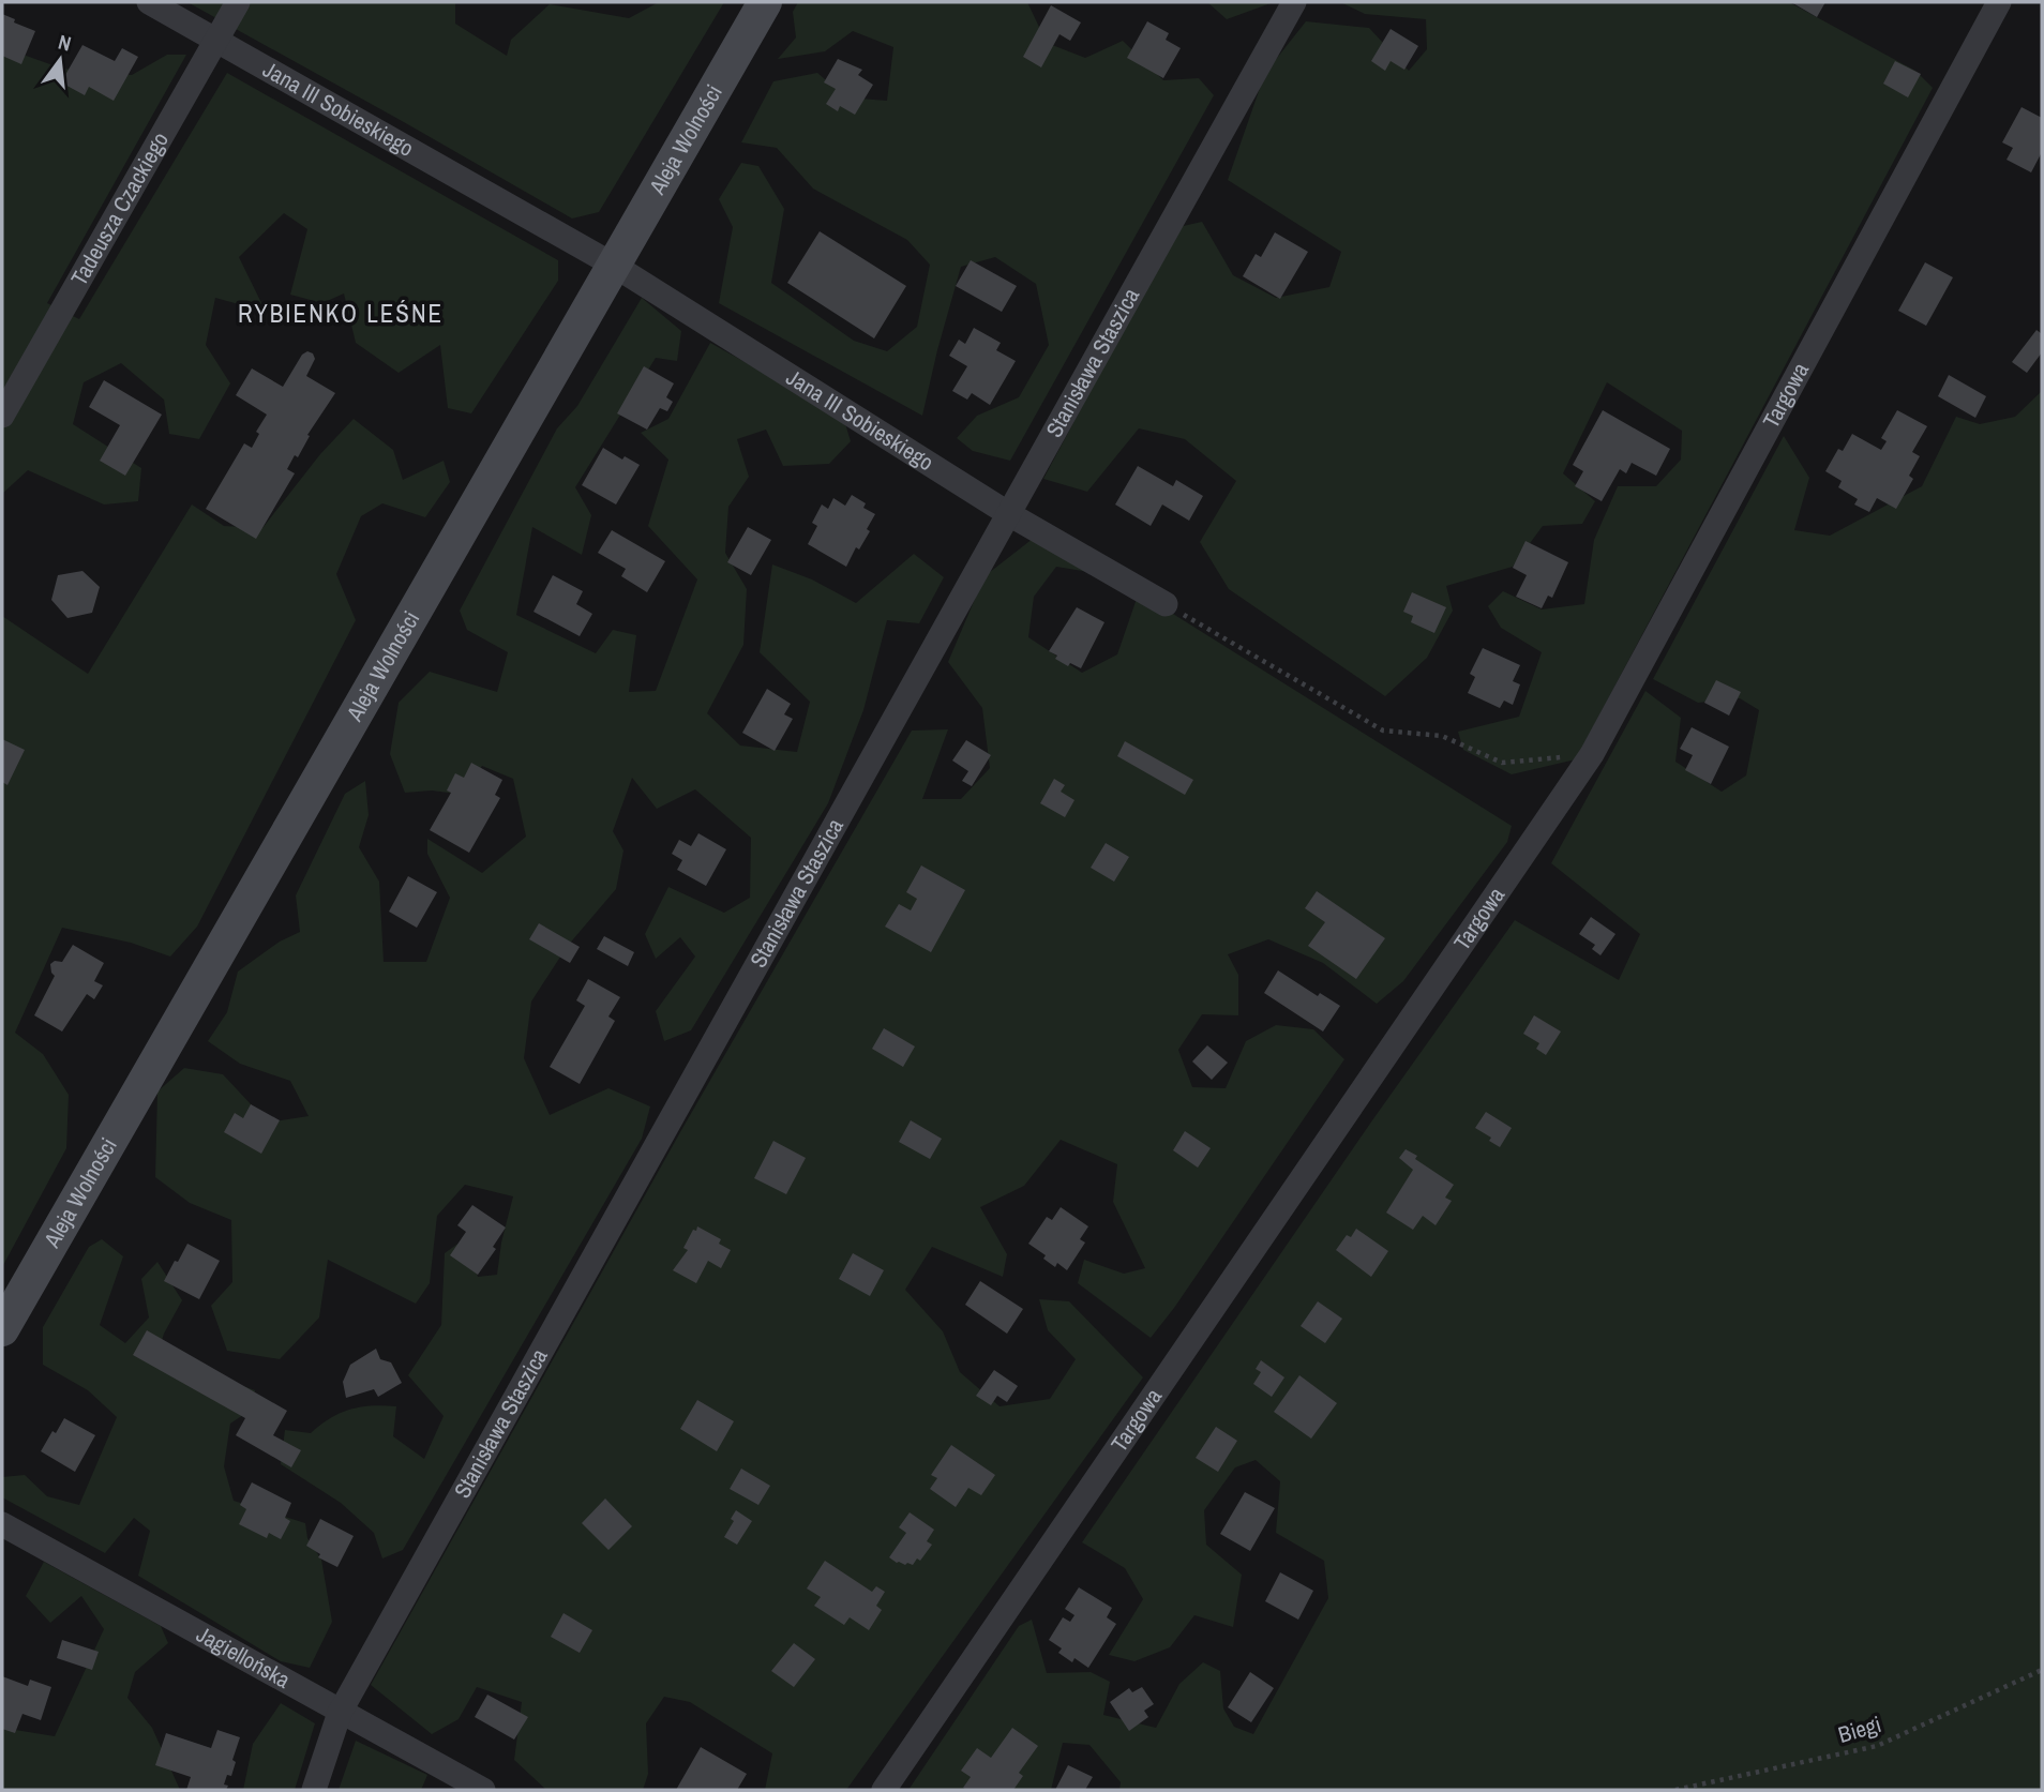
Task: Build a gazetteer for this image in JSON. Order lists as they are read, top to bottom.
{
  "streets": {
    "street": [
      "Jana III Sobieskiego",
      "Aleja Wolności",
      "Tadeusza Czackiego",
      "Stanisława Staszica",
      "Targowa",
      "Jagiellońska"
    ],
    "path": ["Biegi"]
  },
  "crossings": [
    ["Jana III Sobieskiego", "Aleja Wolności"],
    ["Jana III Sobieskiego", "Tadeusza Czackiego"],
    ["Jana III Sobieskiego", "Stanisława Staszica"],
    ["Stanisława Staszica", "Jagiellońska"]
  ],
  "districts": ["RYBIENKO LEŚNE"],
  "north": "top"
}
